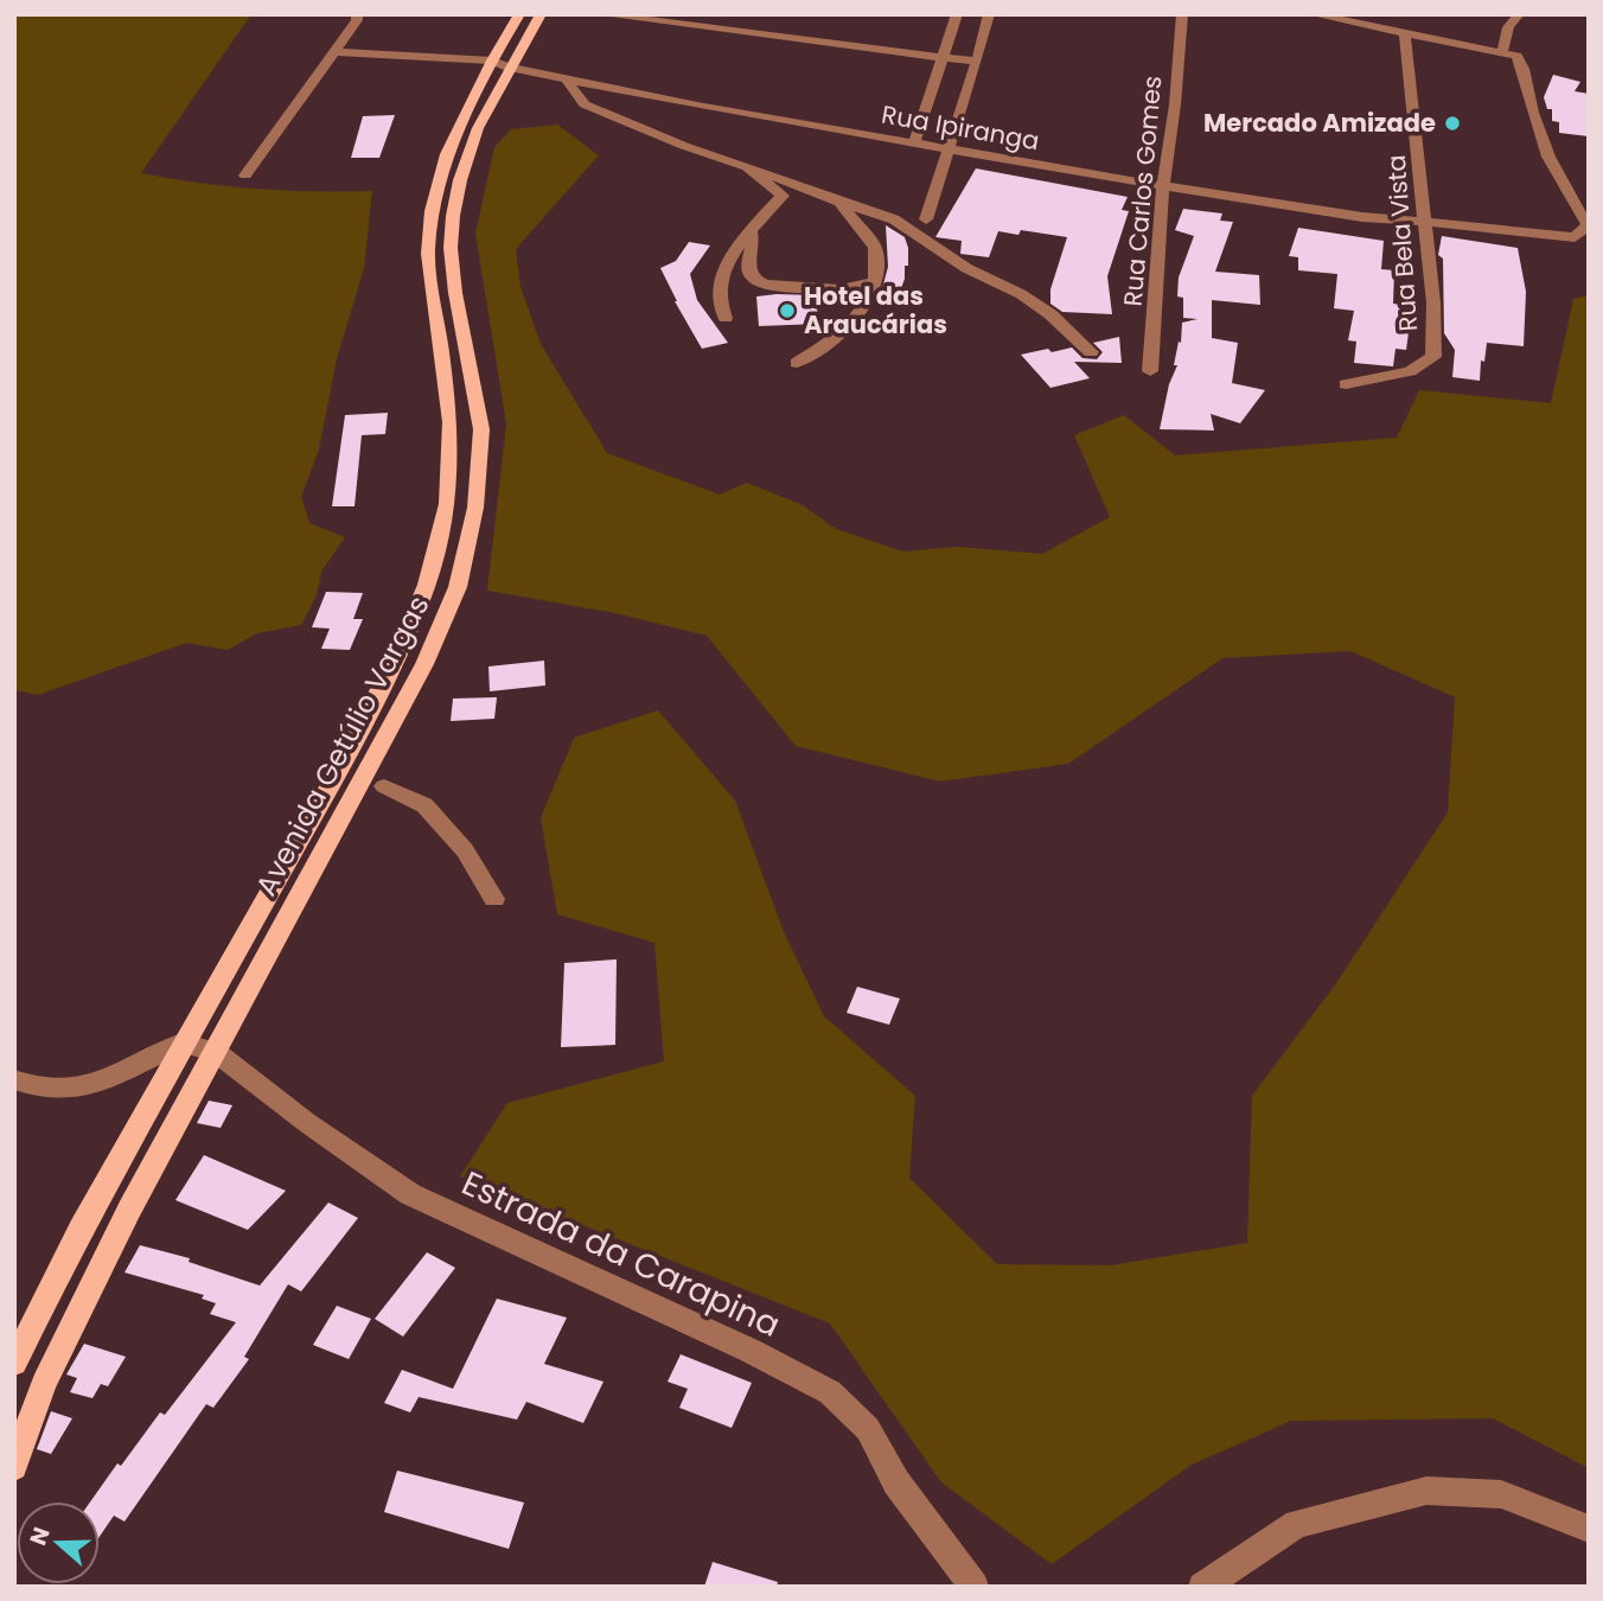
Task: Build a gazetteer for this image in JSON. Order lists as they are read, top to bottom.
{
  "streets": {
    "main road": ["Avenida Getúlio Vargas"],
    "street": [
      "Rua Ipiranga",
      "Rua Carlos Gomes",
      "Rua Bela Vista",
      "Estrada da Carapina"
    ]
  },
  "crossings": [
    ["Rua Ipiranga", "Rua Carlos Gomes"],
    ["Rua Ipiranga", "Rua Bela Vista"],
    ["Rua Ipiranga", "Avenida Getúlio Vargas"],
    ["Avenida Getúlio Vargas", "Estrada da Carapina"]
  ],
  "places": ["Mercado Amizade", "Hotel das Araucárias"],
  "north": "left"
}
